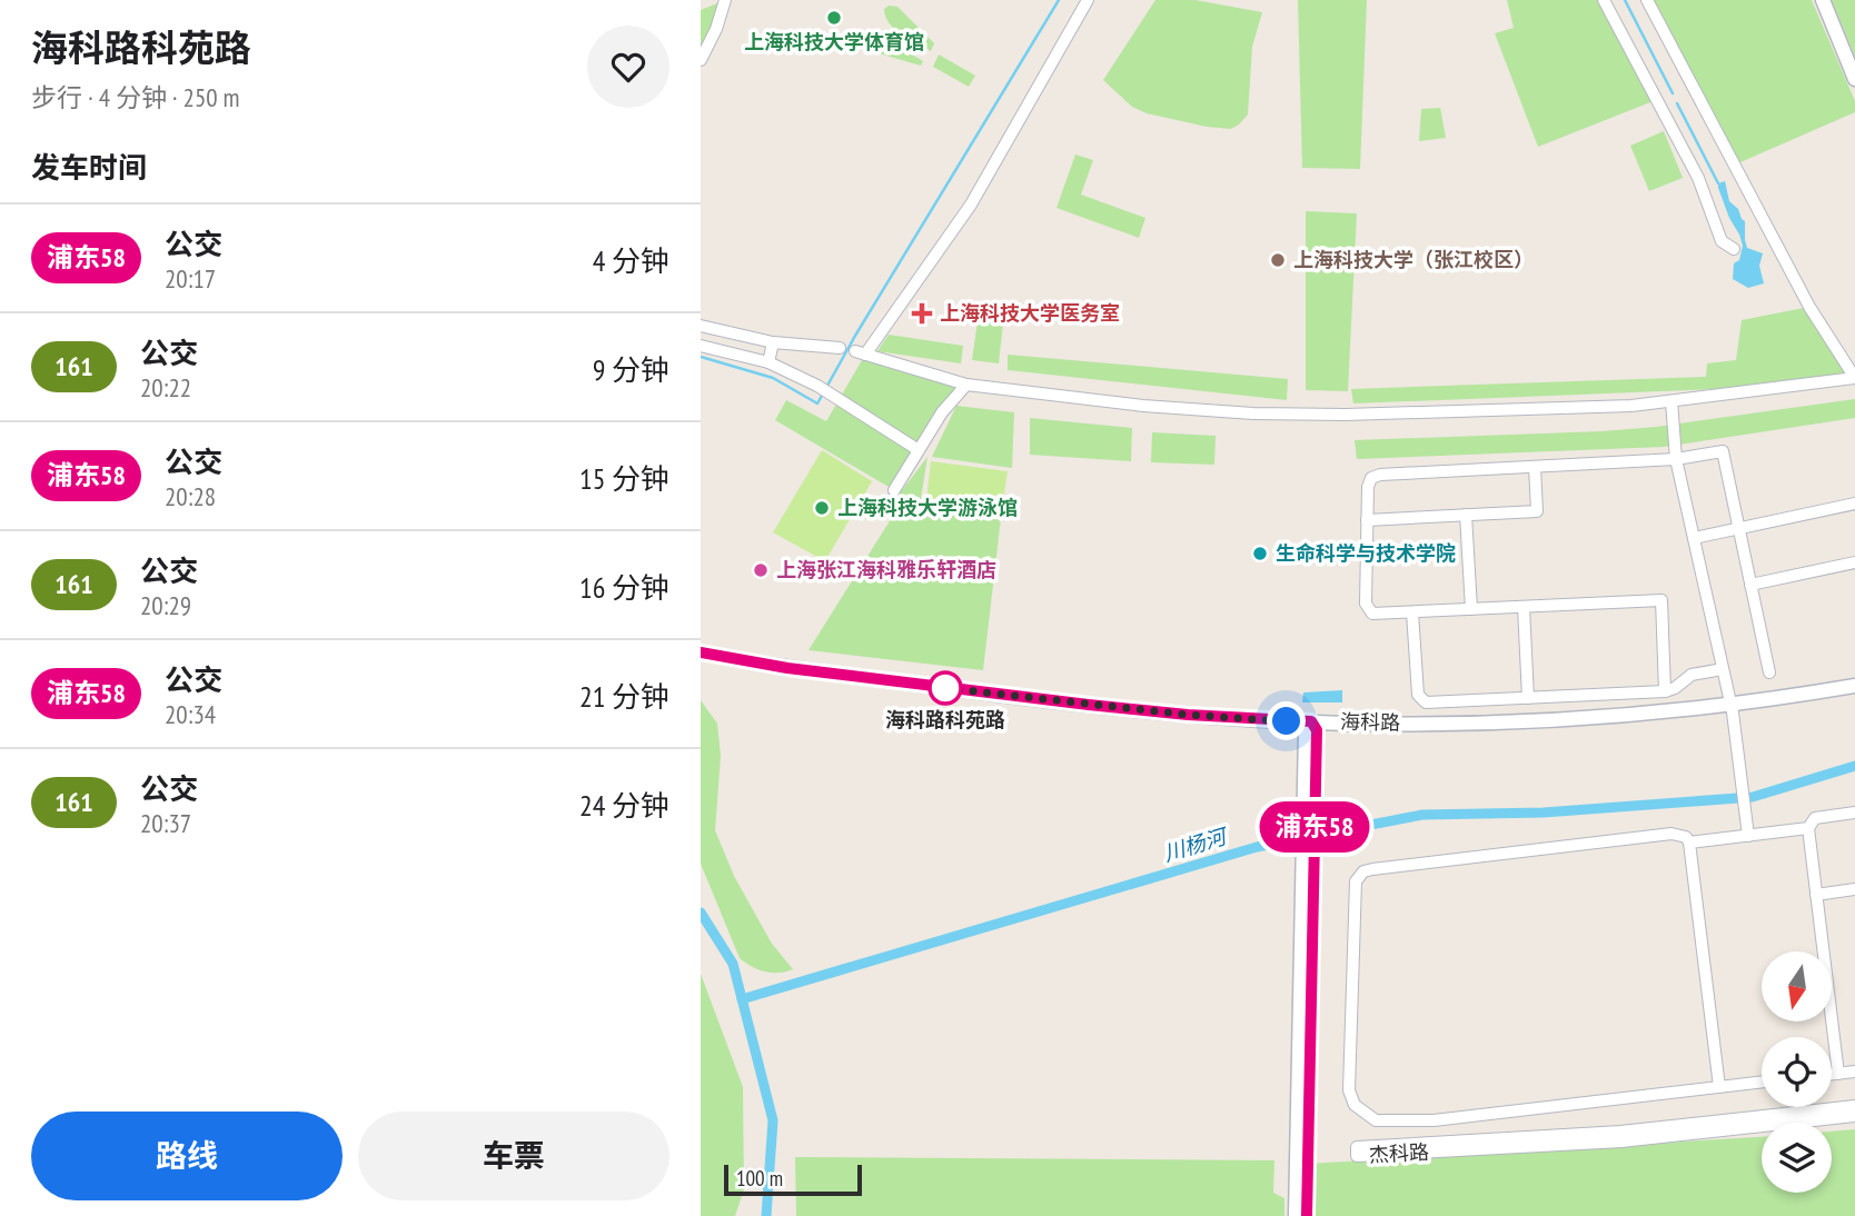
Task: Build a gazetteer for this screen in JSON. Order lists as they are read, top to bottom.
{
  "streets": {
    "street": ["海科路", "杰科路"]
  },
  "water": ["川杨河"],
  "places": {
    "other": [
      "上海科技大学体育馆",
      "上海科技大学（张江校区）",
      "上海科技大学游泳馆",
      "生命科学与技术学院",
      "上海张江海科雅乐轩酒店",
      "海科路科苑路"
    ],
    "health": ["上海科技大学医务室"]
  },
  "lines": ["bus line 浦东58"],
  "scale_bar": "100 m",
  "north": "bottom",
  "page": {
    "heading": [
      ["海科路科苑路", "步行 · 4 分钟 · 250 m"],
      "发车时间"
    ],
    "on_map": "浦东58",
    "list": [
      {
        "mark": "浦东58",
        "name": "公交",
        "note": "20:17",
        "value": "4 分钟"
      },
      {
        "mark": "161",
        "name": "公交",
        "note": "20:22",
        "value": "9 分钟"
      },
      {
        "mark": "浦东58",
        "name": "公交",
        "note": "20:28",
        "value": "15 分钟"
      },
      {
        "mark": "161",
        "name": "公交",
        "note": "20:29",
        "value": "16 分钟"
      },
      {
        "mark": "浦东58",
        "name": "公交",
        "note": "20:34",
        "value": "21 分钟"
      },
      {
        "mark": "161",
        "name": "公交",
        "note": "20:37",
        "value": "24 分钟"
      }
    ],
    "buttons": ["路线", "车票"],
    "scale": "100 m"
  }
}
